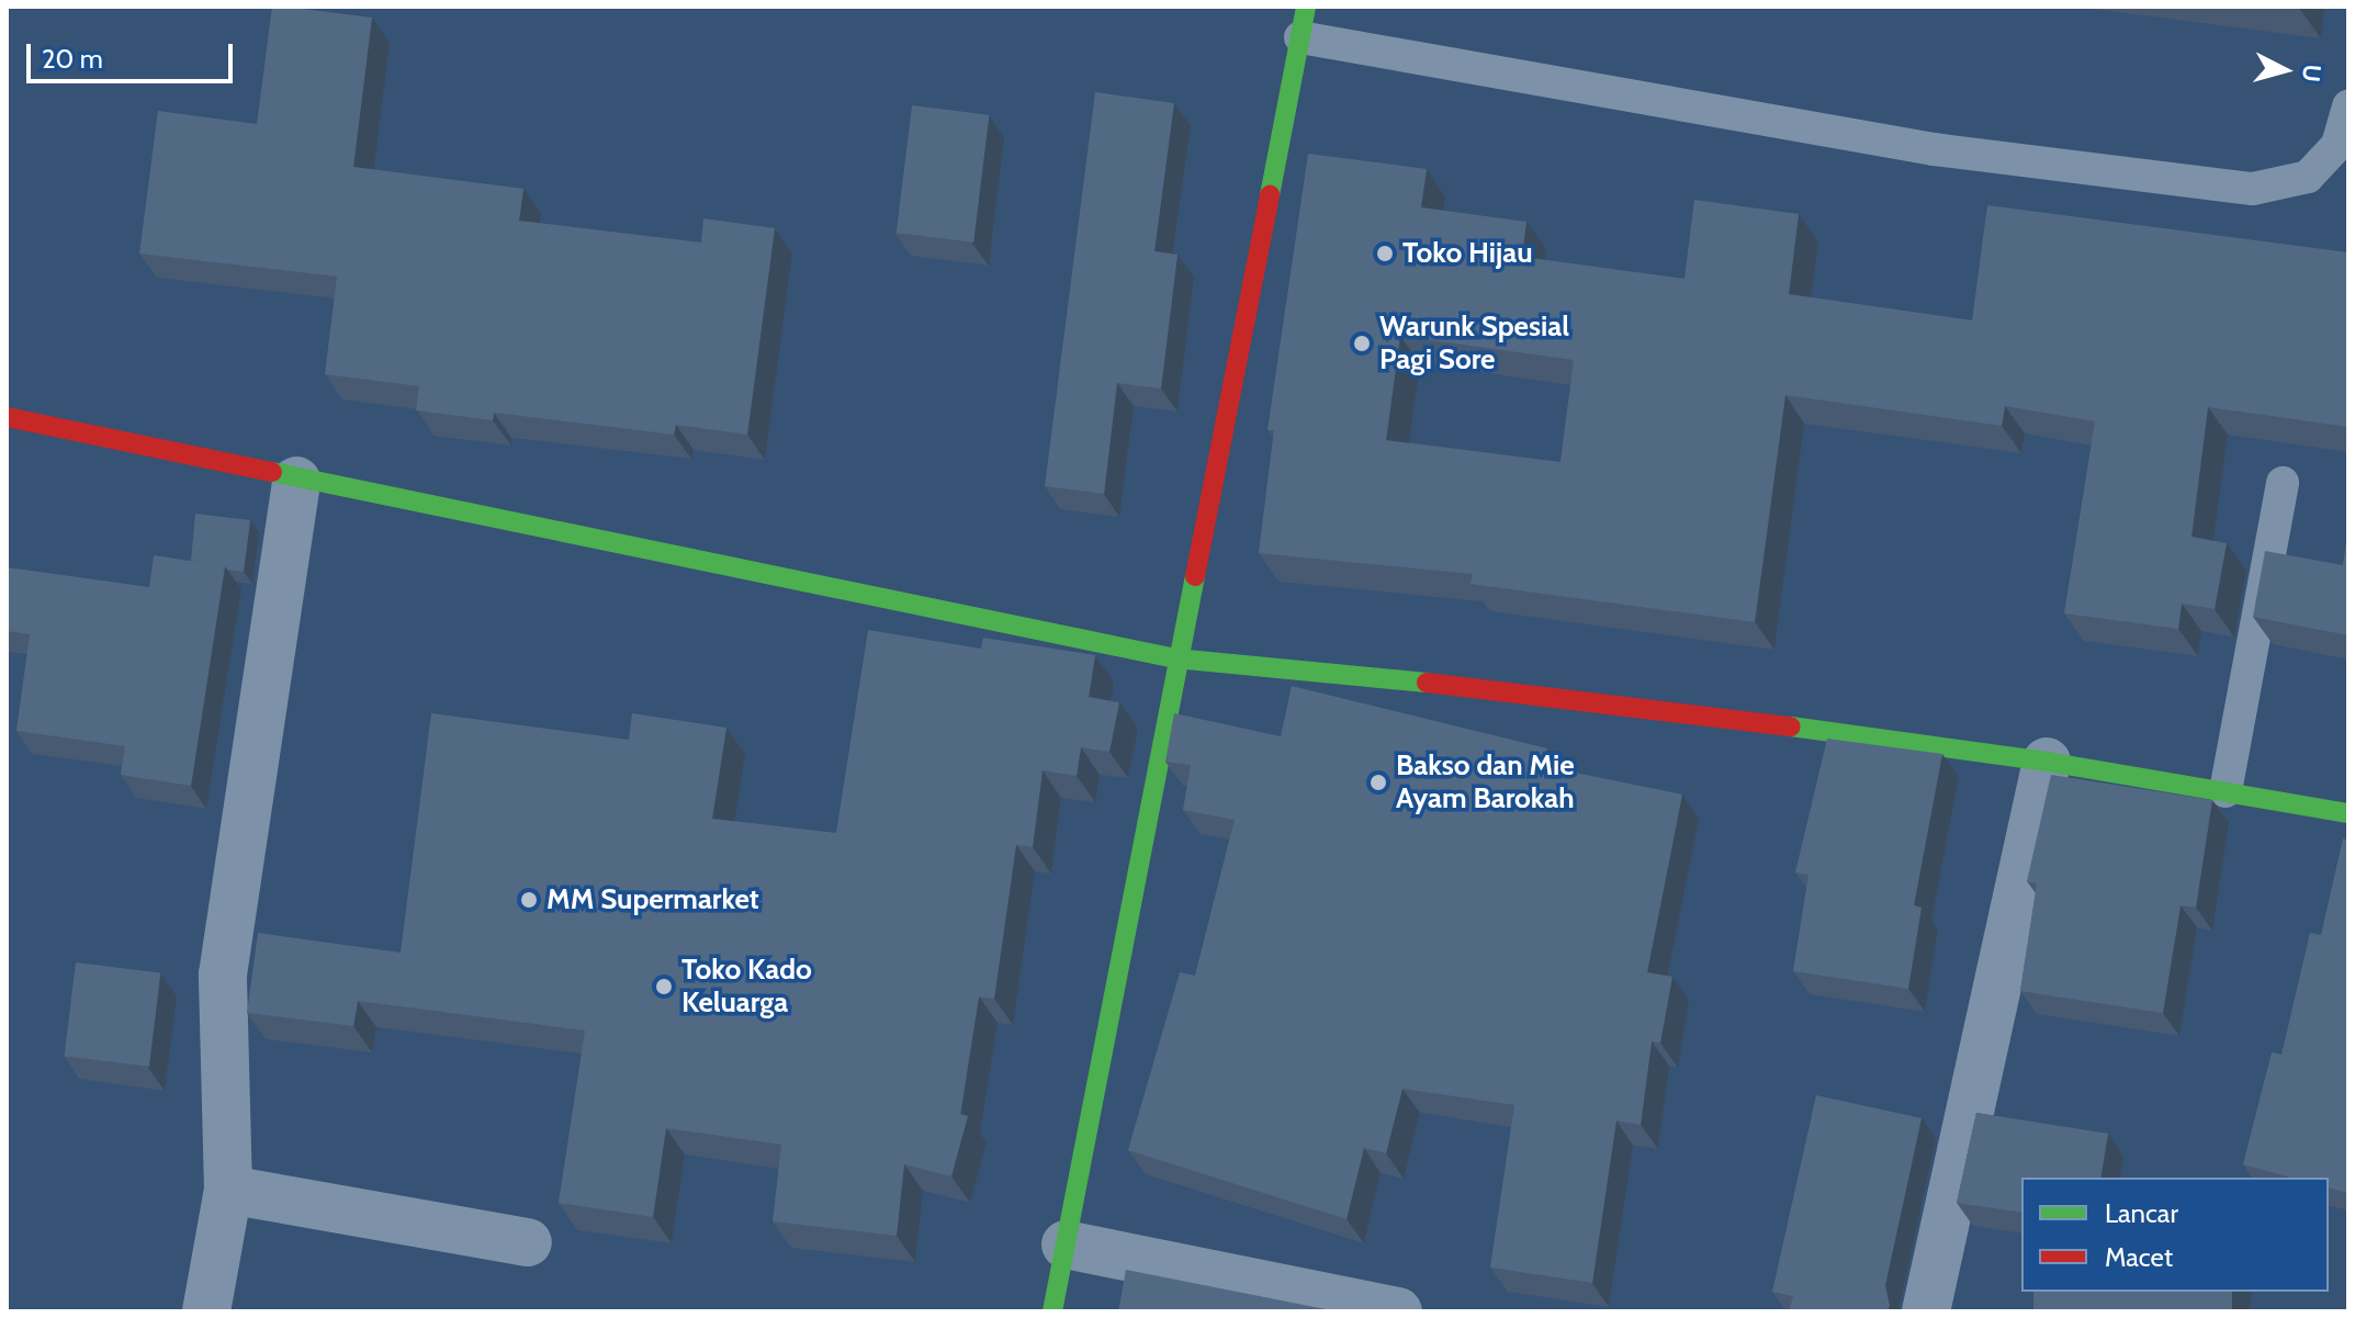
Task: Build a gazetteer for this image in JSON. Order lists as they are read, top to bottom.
{
  "places": [
    "Toko Hijau",
    "Warunk Spesial Pagi Sore",
    "Bakso dan Mie Ayam Barokah",
    "MM Supermarket",
    "Toko Kado Keluarga"
  ],
  "legend": ["Lancar", "Macet"],
  "scale_bar": "20 m",
  "north": "right"
}
